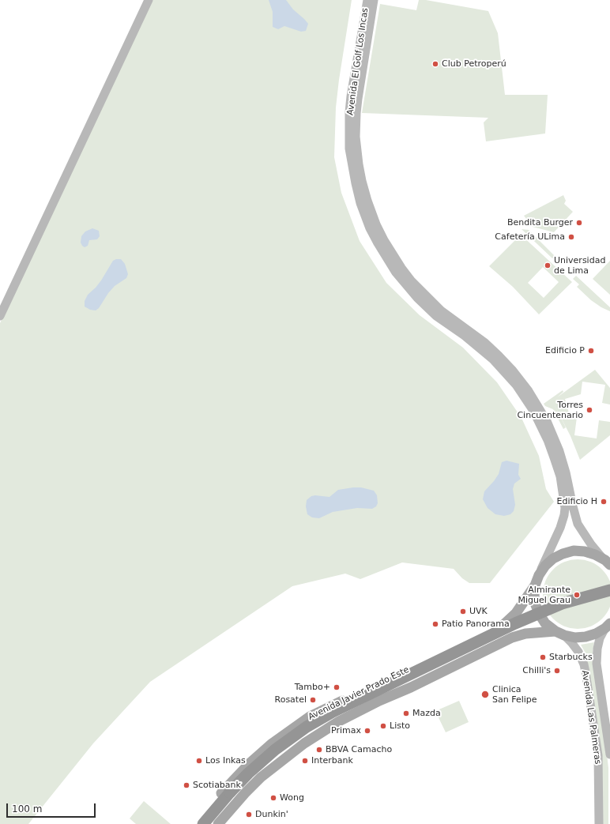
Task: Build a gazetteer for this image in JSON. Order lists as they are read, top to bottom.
{
  "streets": {
    "main road": ["Avenida Javier Prado Este"],
    "street": ["Avenida El Golf Los Incas", "Avenida Las Palmeras"]
  },
  "crossings": [
    ["Avenida Javier Prado Este", "Avenida Las Palmeras"]
  ],
  "places": [
    "Club Petroperú",
    "Bendita Burger",
    "Cafetería ULima",
    "Universidad de Lima",
    "Edificio P",
    "Torres Cincuentenario",
    "Edificio H",
    "Almirante Miguel Grau",
    "UVK",
    "Patio Panorama",
    "Starbucks",
    "Chilli's",
    "Tambo+",
    "Clinica San Felipe",
    "Rosatel",
    "Mazda",
    "Listo",
    "Primax",
    "BBVA Camacho",
    "Los Inkas",
    "Interbank",
    "Scotiabank",
    "Wong",
    "Dunkin'"
  ],
  "scale_bar": "100 m"
}
